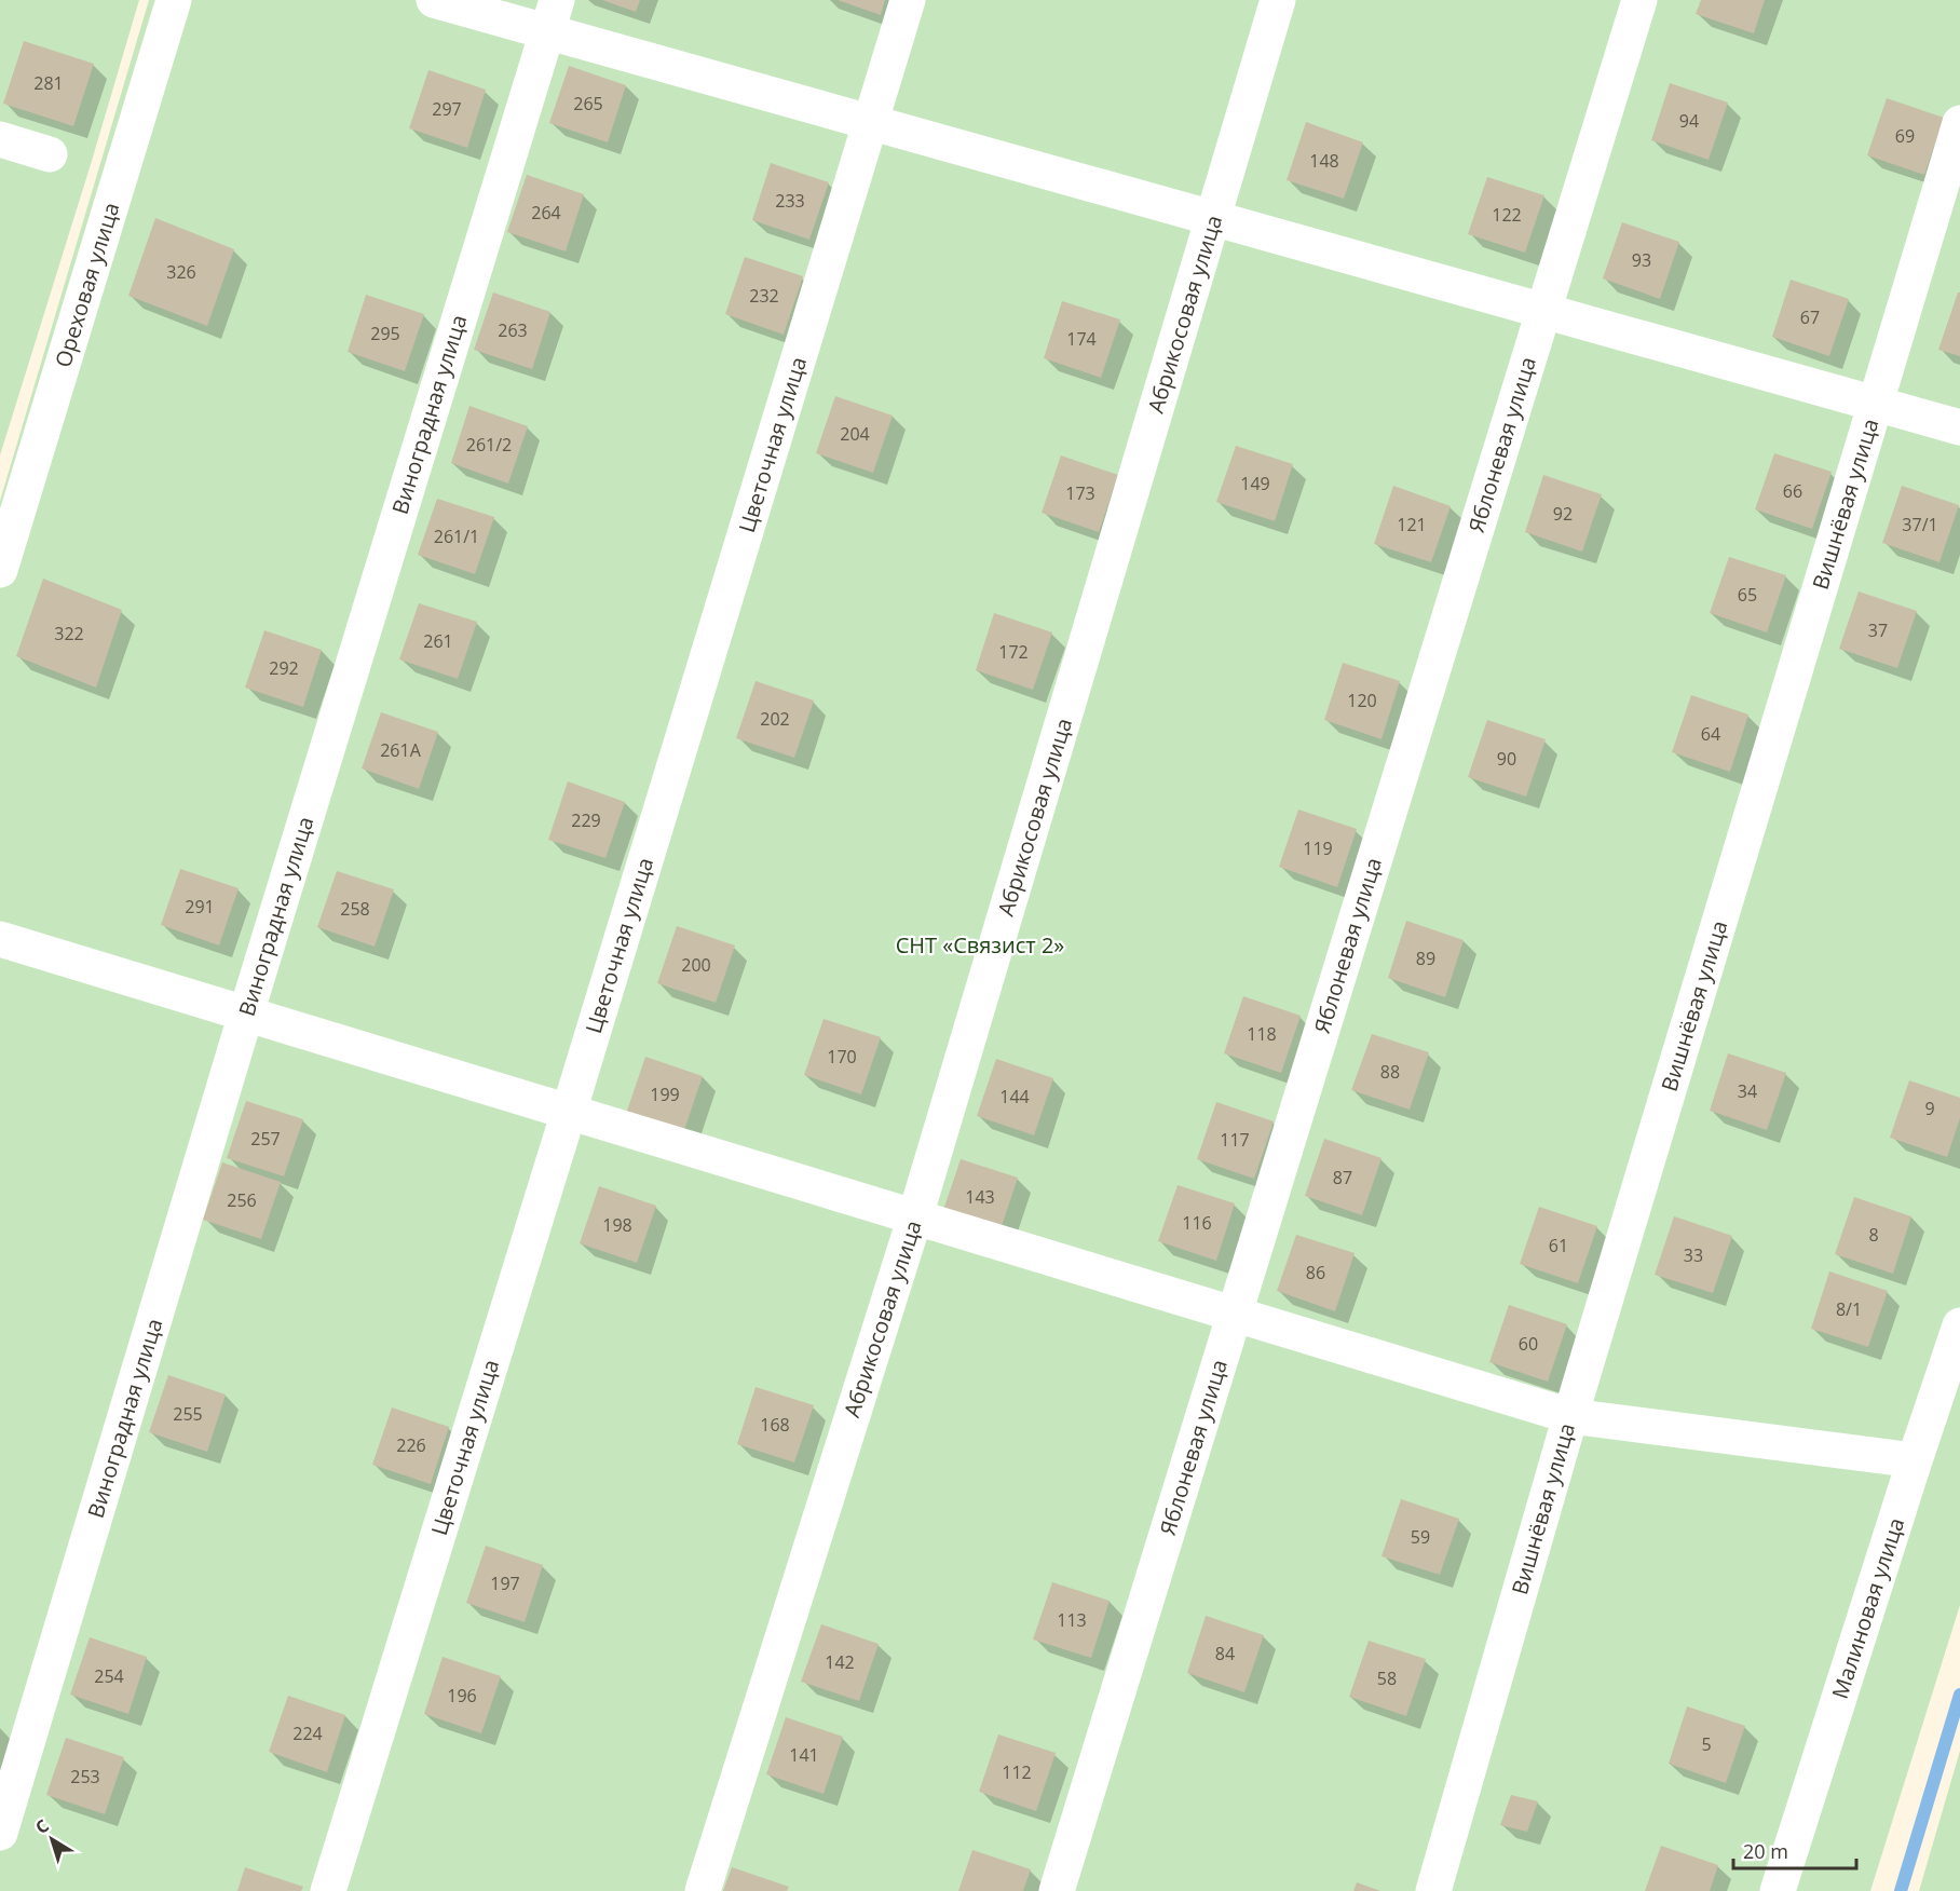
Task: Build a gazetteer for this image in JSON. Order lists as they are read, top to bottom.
{
  "streets": {
    "street": [
      "Ореховая улица",
      "Абрикосовая улица",
      "Виноградная улица",
      "Цветочная улица",
      "Яблоневая улица",
      "Вишнёвая улица",
      "Малиновая улица"
    ]
  },
  "parks": ["СНТ «Связист 2»"],
  "house_numbers": [
    "281",
    "265",
    "297",
    "94",
    "69",
    "148",
    "233",
    "264",
    "122",
    "93",
    "326",
    "232",
    "67",
    "263",
    "295",
    "174",
    "204",
    "261/2",
    "149",
    "66",
    "173",
    "92",
    "121",
    "37/1",
    "261/1",
    "65",
    "37",
    "322",
    "261",
    "172",
    "292",
    "120",
    "202",
    "64",
    "261А",
    "90",
    "229",
    "119",
    "291",
    "258",
    "89",
    "200",
    "118",
    "170",
    "88",
    "34",
    "199",
    "144",
    "9",
    "257",
    "117",
    "87",
    "143",
    "256",
    "116",
    "198",
    "8",
    "61",
    "33",
    "86",
    "8/1",
    "60",
    "255",
    "168",
    "226",
    "59",
    "197",
    "113",
    "84",
    "142",
    "254",
    "58",
    "196",
    "224",
    "5",
    "141",
    "112",
    "253"
  ],
  "scale_bar": "20 m",
  "north": "top left"
}
